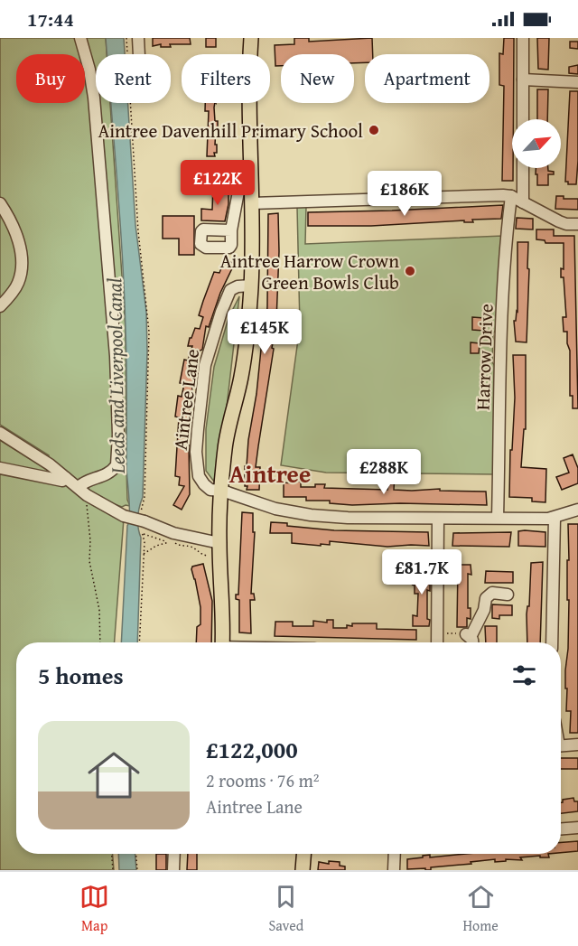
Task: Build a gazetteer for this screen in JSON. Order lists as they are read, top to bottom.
{
  "streets": {
    "street": ["Harrow Drive", "Aintree Lane"]
  },
  "districts": ["Aintree"],
  "water": ["Leeds and Liverpool Canal"],
  "places": ["Aintree Davenhill Primary School", "Aintree Harrow Crown Green Bowls Club"],
  "north": "top right",
  "page": {
    "status": "17:44",
    "chip": [
      "Buy",
      "Rent",
      "Filters",
      "New",
      "Apartment"
    ],
    "price": [
      "£122K",
      "£186K",
      "£145K",
      "£288K",
      "£81.7K"
    ],
    "heading": "5 homes",
    "list": [
      {
        "name": "£122,000",
        "note": "2 rooms · 76 m² · Aintree Lane"
      }
    ],
    "tabs": ["Map", "Saved", "Home"]
  }
}
